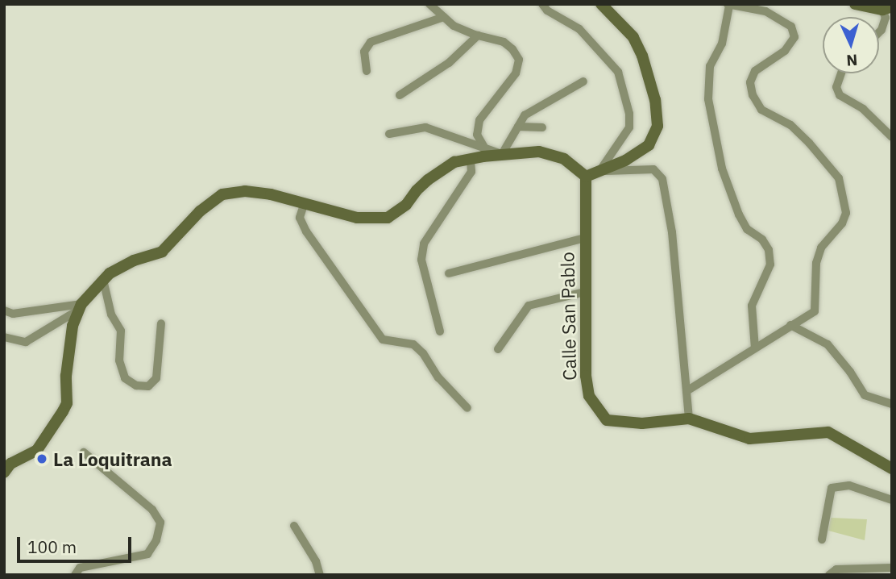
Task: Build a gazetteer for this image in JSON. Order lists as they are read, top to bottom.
{
  "streets": {
    "street": ["Calle San Pablo"]
  },
  "places": ["La Loquitrana"],
  "scale_bar": "100 m",
  "north": "bottom"
}
